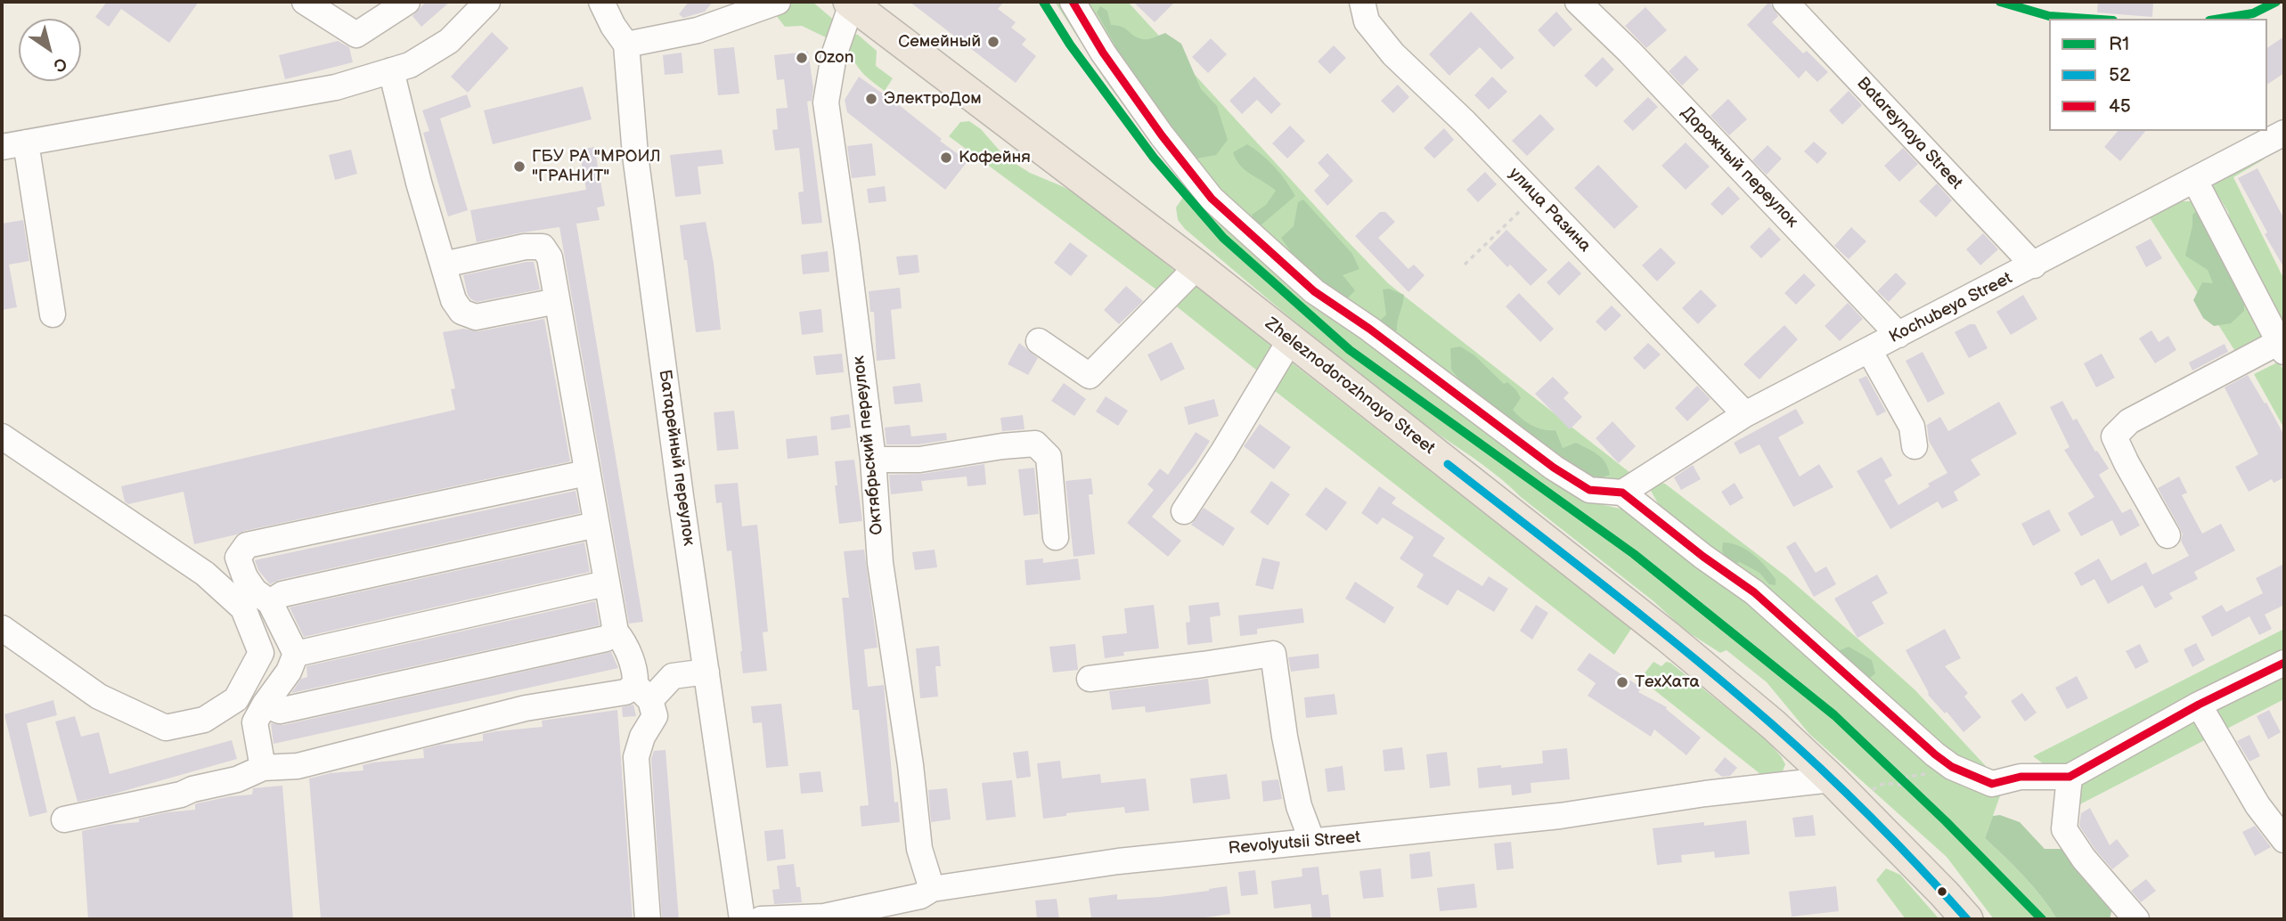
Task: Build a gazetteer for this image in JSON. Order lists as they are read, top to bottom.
{
  "streets": {
    "main road": ["Zheleznodorozhnaya Street"],
    "street": [
      "Batareynaya Street",
      "Дорожный переулок",
      "улица Разина",
      "Kochubeya Street",
      "Октябрьский переулок",
      "Батарейный переулок",
      "Revolyutsii Street"
    ]
  },
  "crossings": [
    ["Batareynaya Street", "Kochubeya Street"],
    ["Дорожный переулок", "Kochubeya Street"],
    ["улица Разина", "Kochubeya Street"],
    ["Zheleznodorozhnaya Street", "Октябрьский переулок"],
    ["Zheleznodorozhnaya Street", "Revolyutsii Street"],
    ["Октябрьский переулок", "Revolyutsii Street"]
  ],
  "places": [
    "Семейный",
    "Ozon",
    "ЭлектроДом",
    "Кофейня",
    "ГБУ РА \"МРОИЛ \"ГРАНИТ\"",
    "ТехХата"
  ],
  "lines": ["transit line R1", "transit line 45", "transit line 52"],
  "legend": ["R1", "52", "45"],
  "north": "bottom right"
}
